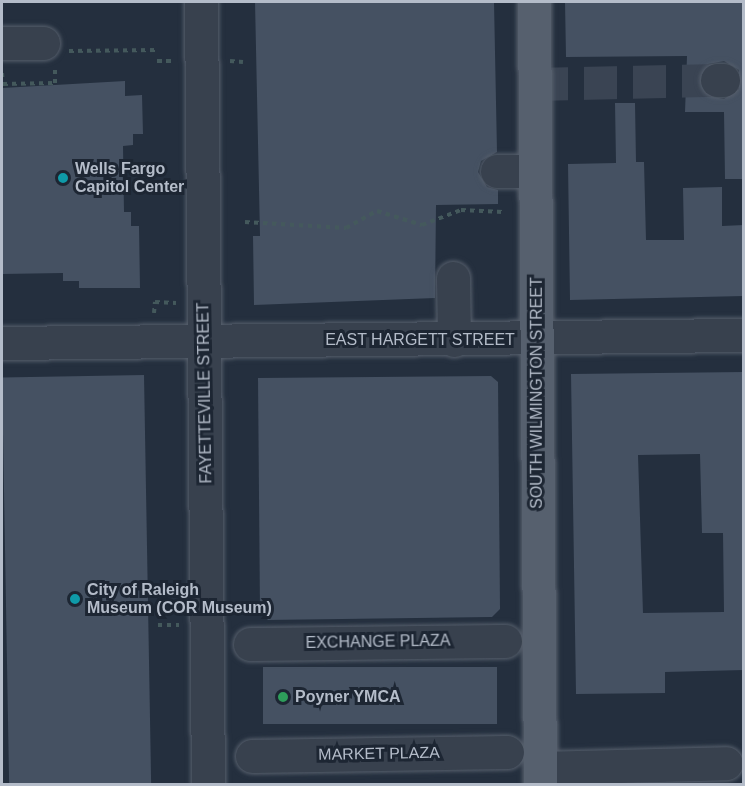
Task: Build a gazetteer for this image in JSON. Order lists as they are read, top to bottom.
{
  "streets": {
    "main road": ["SOUTH WILMINGTON STREET"],
    "street": [
      "EAST HARGETT STREET",
      "FAYETTEVILLE STREET",
      "EXCHANGE PLAZA",
      "MARKET PLAZA"
    ]
  },
  "crossings": [
    ["EAST HARGETT STREET", "FAYETTEVILLE STREET"],
    ["EAST HARGETT STREET", "SOUTH WILMINGTON STREET"]
  ],
  "places": ["Wells Fargo Capitol Center", "City of Raleigh Museum (COR Museum)", "Poyner YMCA"]
}
